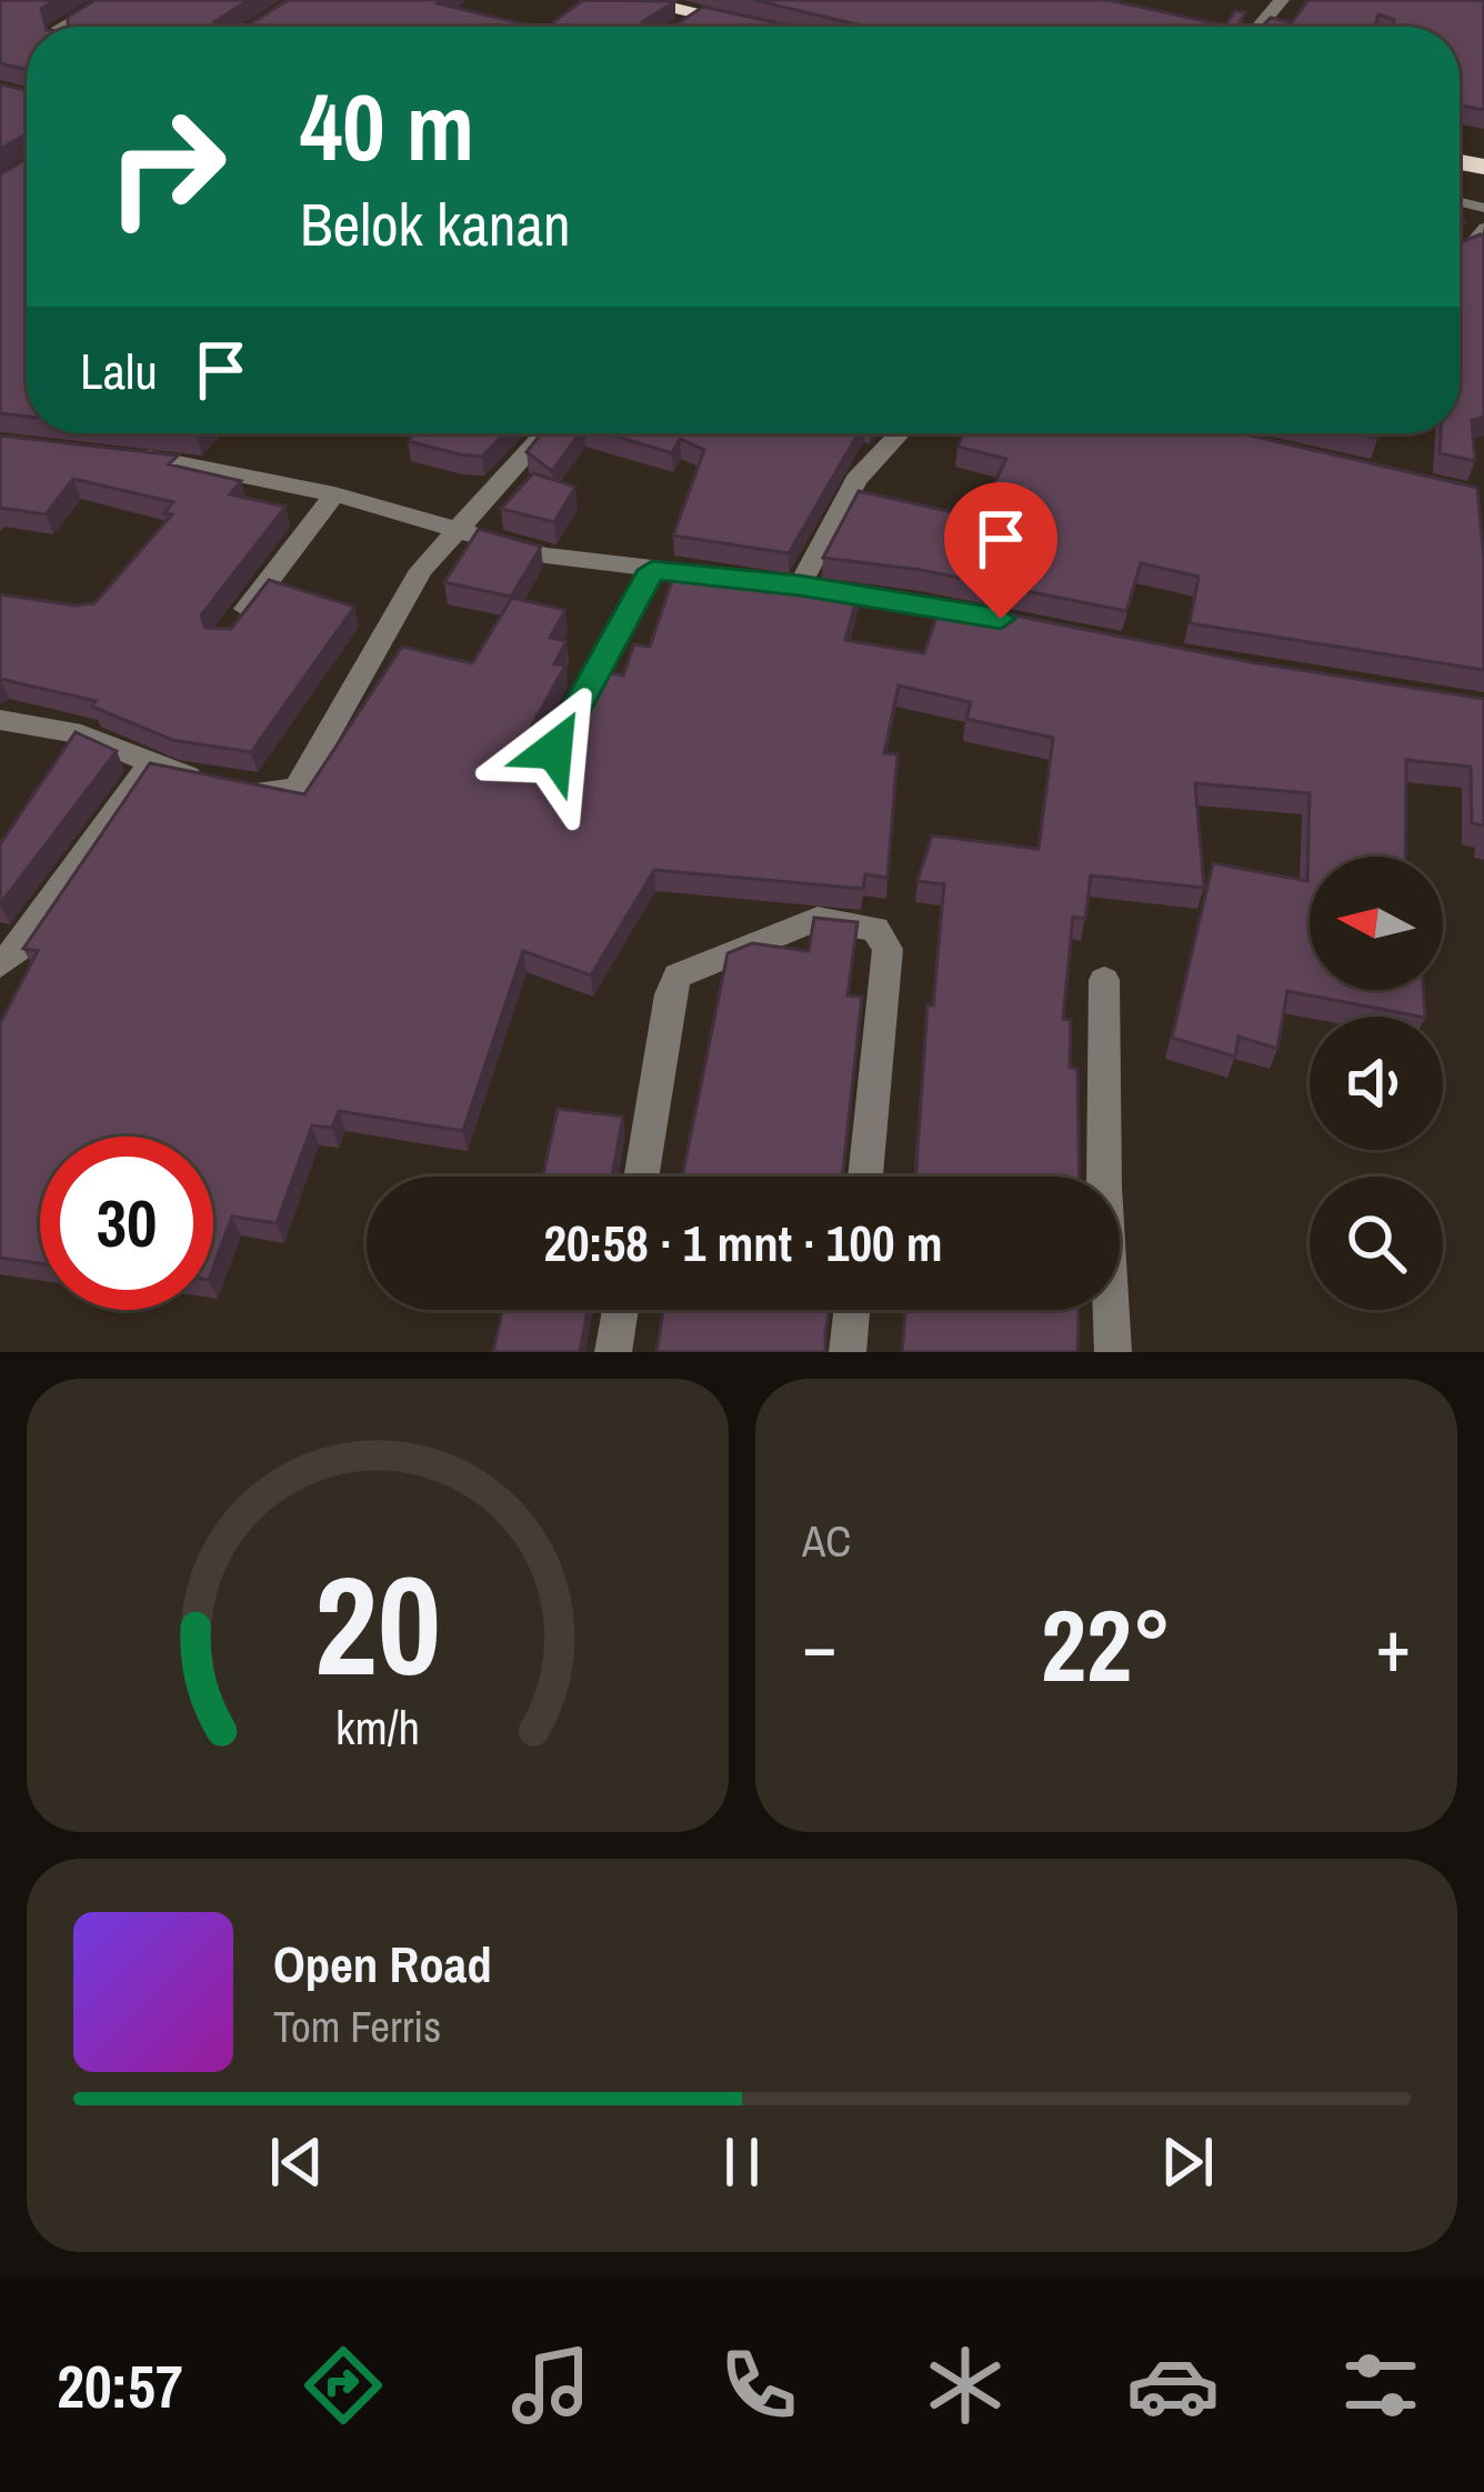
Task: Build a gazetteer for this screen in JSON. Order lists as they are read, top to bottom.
{
  "north": "left",
  "page": {
    "turn": ["40 m", "Belok kanan"],
    "then": "Lalu",
    "limit": "30",
    "trip": "20:58 · 1 mnt · 100 m",
    "tile": "AC",
    "heat": ["−", "22°", "+"],
    "song": ["Open Road", "Tom Ferris"],
    "tabs": "20:57",
    "gauge": ["20", "km/h"]
  }
}
